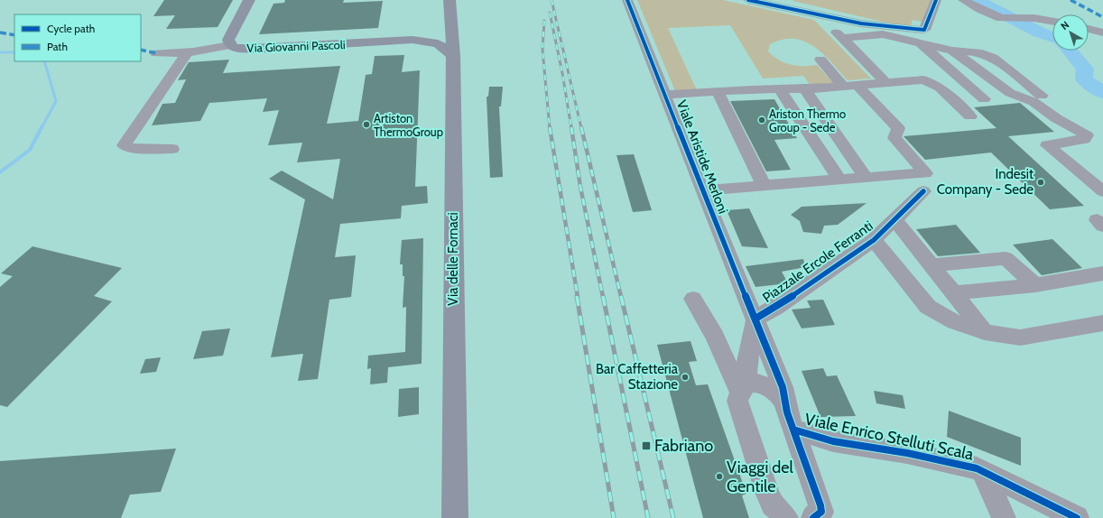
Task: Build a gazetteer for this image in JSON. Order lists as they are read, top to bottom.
{
  "streets": {
    "main road": ["Via Giovanni Pascoli", "Via delle Fornaci"],
    "street": ["Viale Aristide Merloni", "Piazzale Ercole Ferranti", "Viale Enrico Stelluti Scala"]
  },
  "crossings": [
    ["Via Giovanni Pascoli", "Via delle Fornaci"],
    ["Viale Aristide Merloni", "Piazzale Ercole Ferranti"],
    ["Viale Aristide Merloni", "Viale Enrico Stelluti Scala"]
  ],
  "places": {
    "other": [
      "Ariston Thermo Group - Sede",
      "Artiston ThermoGroup",
      "Indesit Company - Sede",
      "Bar Caffetteria Stazione",
      "Viaggi del Gentile"
    ],
    "transit": ["Fabriano"]
  },
  "legend": ["Cycle path", "Path"],
  "north": "top left"
}
